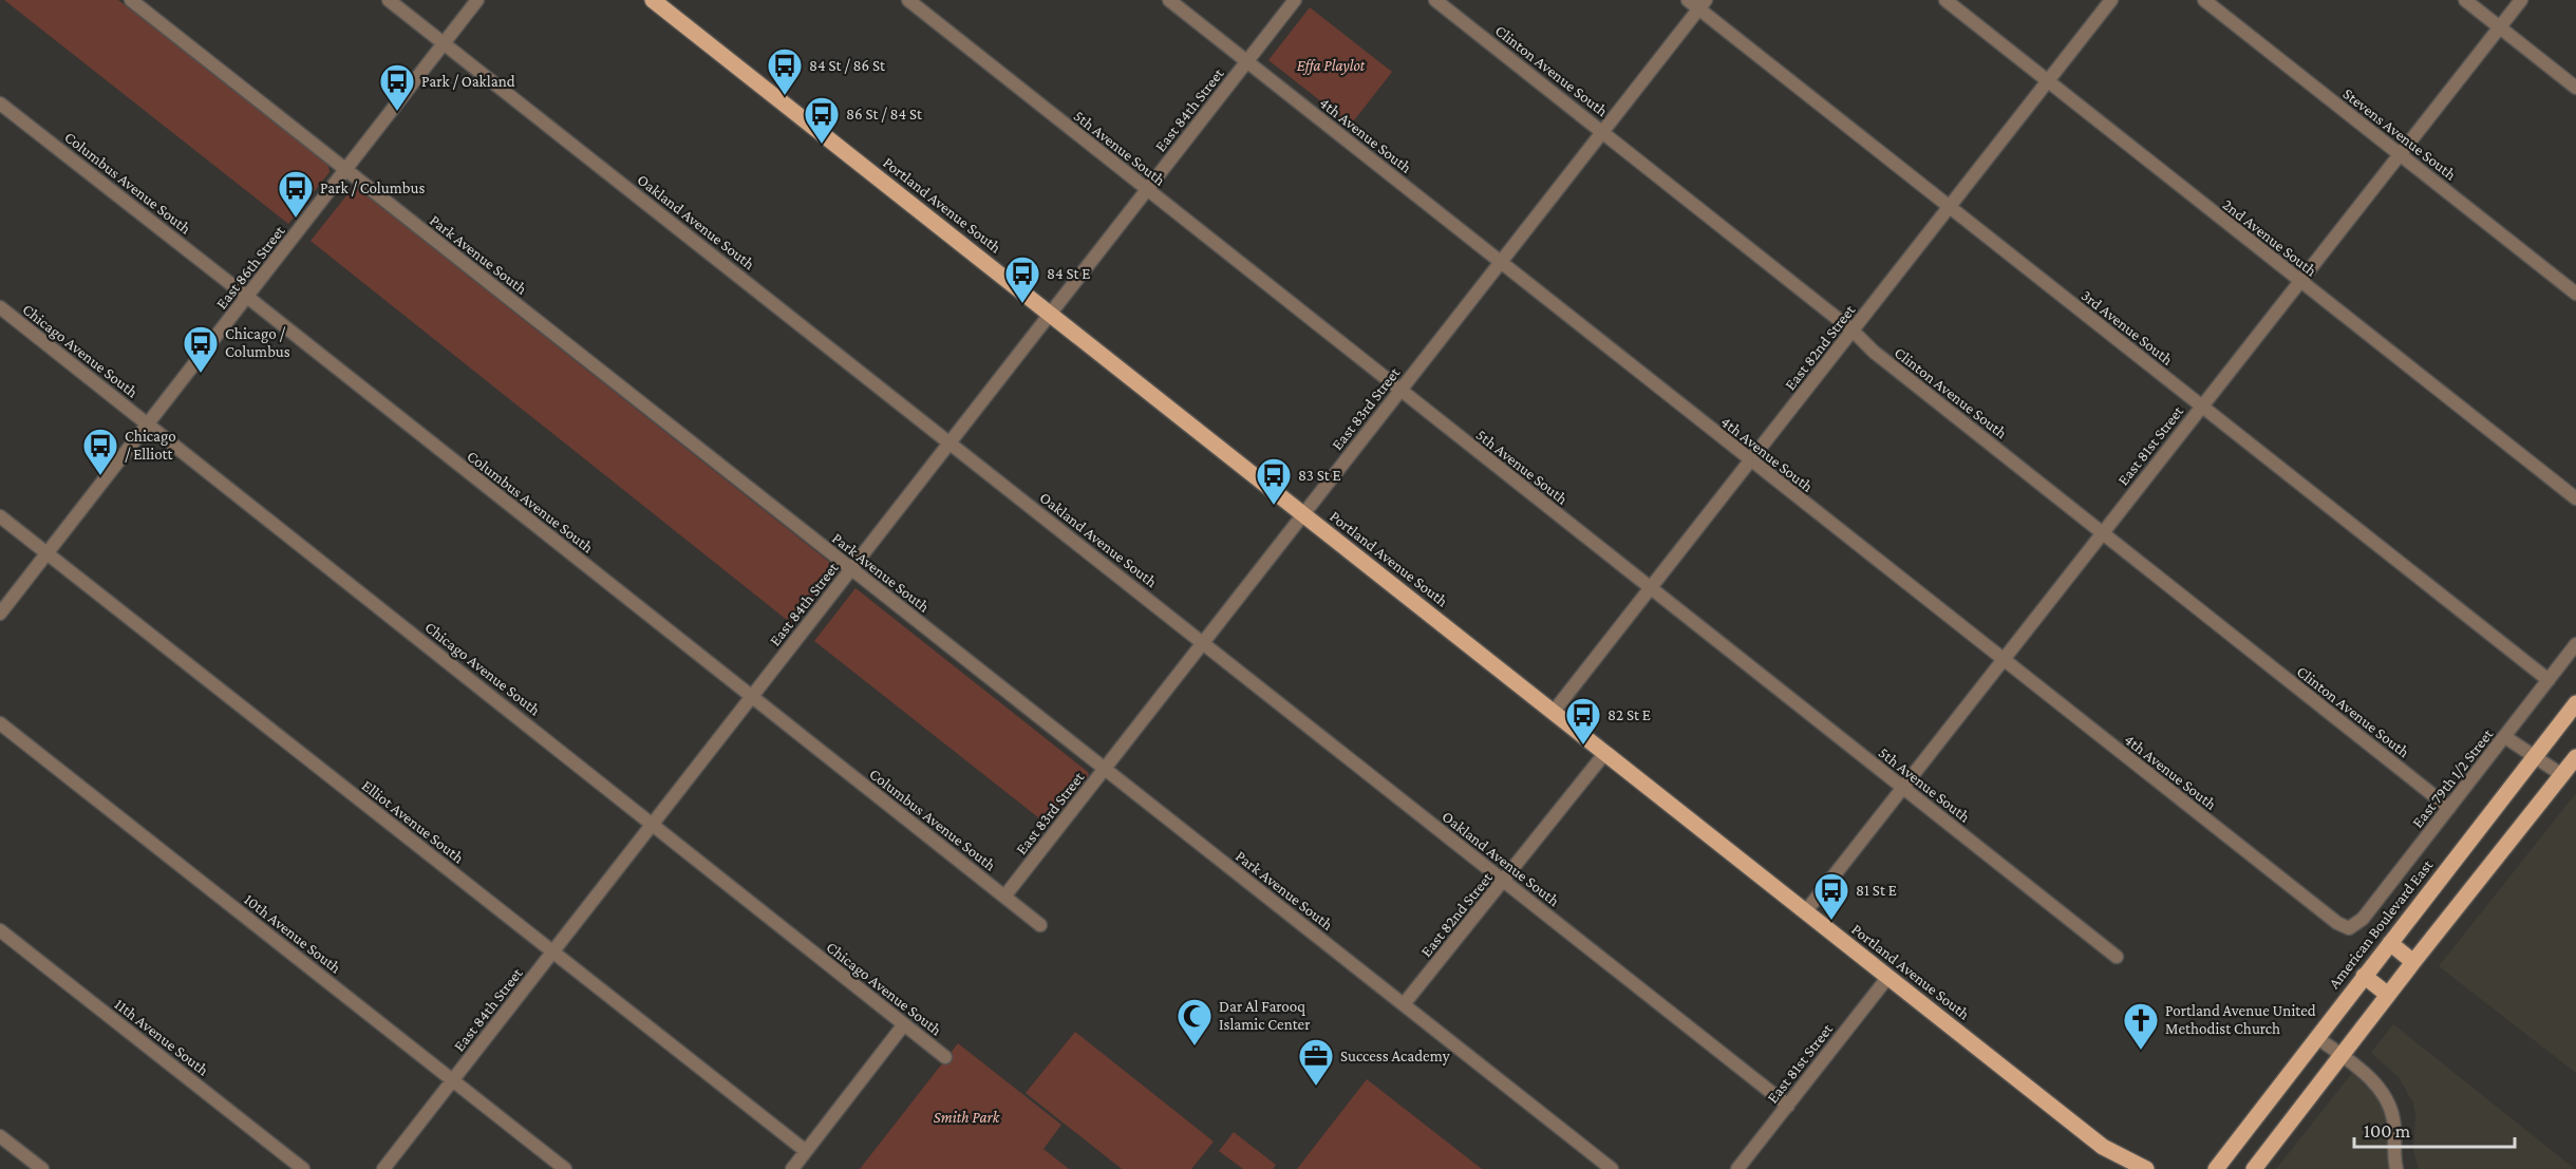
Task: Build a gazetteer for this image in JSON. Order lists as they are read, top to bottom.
{
  "streets": {
    "main road": ["Portland Avenue South", "American Boulevard East"],
    "street": [
      "Clinton Avenue South",
      "East 84th Street",
      "Stevens Avenue South",
      "4th Avenue South",
      "5th Avenue South",
      "Columbus Avenue South",
      "Oakland Avenue South",
      "2nd Avenue South",
      "Park Avenue South",
      "East 86th Street",
      "3rd Avenue South",
      "East 82nd Street",
      "Chicago Avenue South",
      "East 83rd Street",
      "East 81st Street",
      "East 79th 1/2 Street",
      "Elliot Avenue South",
      "10th Avenue South",
      "11th Avenue South"
    ]
  },
  "crossings": [
    ["Clinton Avenue South", "East 82nd Street"],
    ["Clinton Avenue South", "East 83rd Street"],
    ["Clinton Avenue South", "East 81st Street"],
    ["Clinton Avenue South", "East 79th 1/2 Street"],
    ["East 84th Street", "4th Avenue South"],
    ["East 84th Street", "5th Avenue South"],
    ["East 84th Street", "Columbus Avenue South"],
    ["East 84th Street", "Portland Avenue South"],
    ["East 84th Street", "Oakland Avenue South"],
    ["East 84th Street", "Park Avenue South"],
    ["East 84th Street", "Chicago Avenue South"],
    ["East 84th Street", "Elliot Avenue South"],
    ["East 84th Street", "10th Avenue South"],
    ["Stevens Avenue South", "East 81st Street"],
    ["4th Avenue South", "East 82nd Street"],
    ["4th Avenue South", "East 83rd Street"],
    ["4th Avenue South", "East 81st Street"],
    ["4th Avenue South", "East 79th 1/2 Street"],
    ["5th Avenue South", "East 82nd Street"],
    ["5th Avenue South", "East 83rd Street"],
    ["5th Avenue South", "East 81st Street"],
    ["Columbus Avenue South", "East 86th Street"],
    ["Columbus Avenue South", "East 83rd Street"],
    ["Portland Avenue South", "East 82nd Street"],
    ["Portland Avenue South", "East 83rd Street"],
    ["Portland Avenue South", "East 81st Street"],
    ["Oakland Avenue South", "East 86th Street"],
    ["Oakland Avenue South", "East 82nd Street"],
    ["Oakland Avenue South", "East 83rd Street"],
    ["Oakland Avenue South", "East 81st Street"],
    ["2nd Avenue South", "East 82nd Street"],
    ["2nd Avenue South", "East 81st Street"],
    ["Park Avenue South", "East 86th Street"],
    ["Park Avenue South", "East 82nd Street"],
    ["Park Avenue South", "East 83rd Street"],
    ["East 86th Street", "Chicago Avenue South"],
    ["East 86th Street", "Elliot Avenue South"],
    ["3rd Avenue South", "East 82nd Street"],
    ["3rd Avenue South", "East 83rd Street"],
    ["3rd Avenue South", "East 81st Street"],
    ["3rd Avenue South", "East 79th 1/2 Street"]
  ],
  "parks": ["Effa Playlot", "Smith Park"],
  "places": {
    "bus stop": [
      "84 St / 86 St",
      "Park / Oakland",
      "86 St / 84 St",
      "Park / Columbus",
      "84 St E",
      "Chicago / Columbus",
      "Chicago / Elliott",
      "83 St E",
      "82 St E",
      "81 St E"
    ],
    "mosque": ["Dar Al Farooq Islamic Center"],
    "church": ["Portland Avenue United Methodist Church"],
    "office": ["Success Academy"]
  },
  "scale_bar": "100 m"
}
